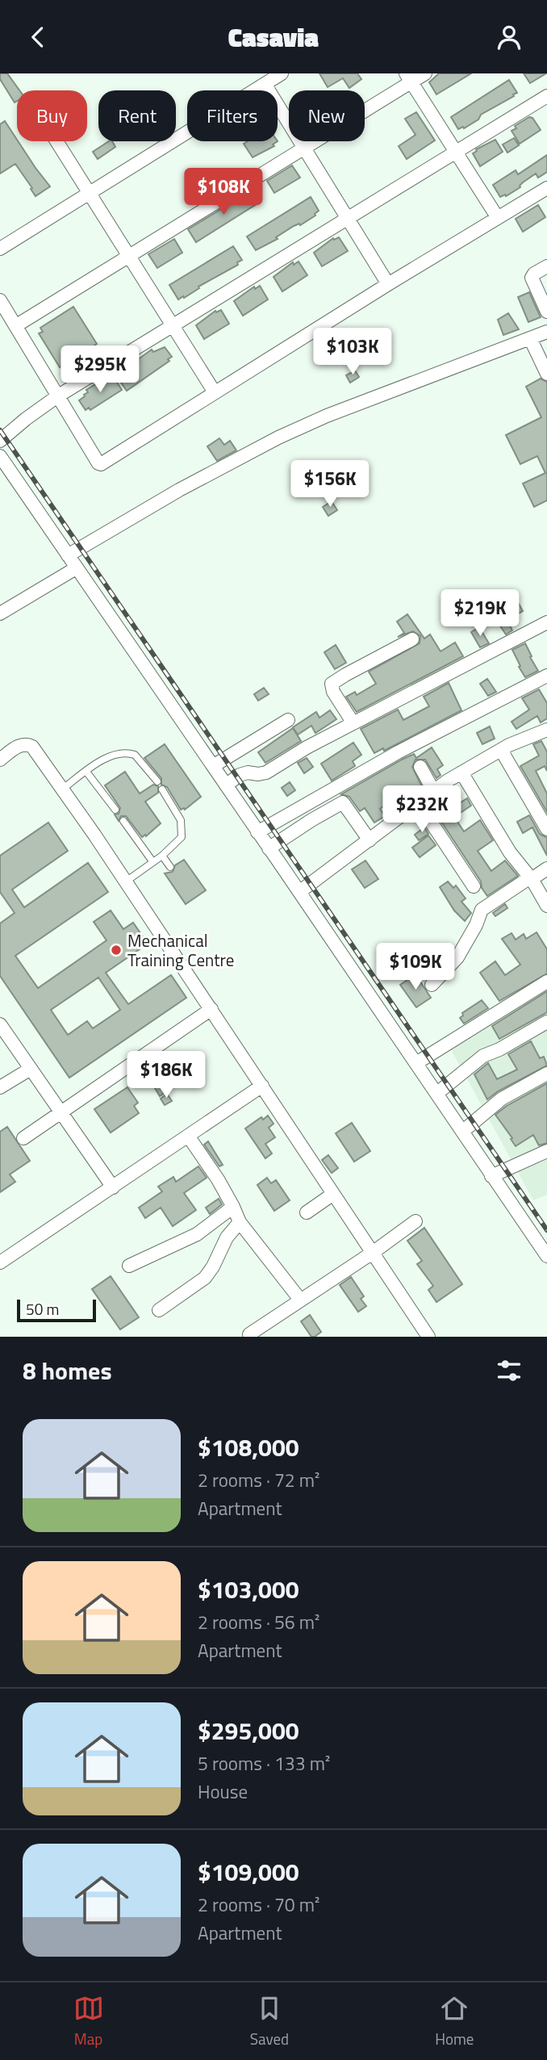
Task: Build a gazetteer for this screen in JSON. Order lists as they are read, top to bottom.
{
  "places": ["Mechanical Training Centre"],
  "scale_bar": "50 m",
  "page": {
    "header": "Casavia",
    "chip": [
      "Buy",
      "Rent",
      "Filters",
      "New"
    ],
    "price": [
      "$108K",
      "$103K",
      "$295K",
      "$156K",
      "$219K",
      "$232K",
      "$109K",
      "$186K"
    ],
    "scale": "50 m",
    "heading": "8 homes",
    "list": [
      {
        "name": "$108,000",
        "note": "2 rooms · 72 m² · Apartment"
      },
      {
        "name": "$103,000",
        "note": "2 rooms · 56 m² · Apartment"
      },
      {
        "name": "$295,000",
        "note": "5 rooms · 133 m² · House"
      },
      {
        "name": "$109,000",
        "note": "2 rooms · 70 m² · Apartment"
      }
    ],
    "tabs": ["Map", "Saved", "Home"]
  }
}
